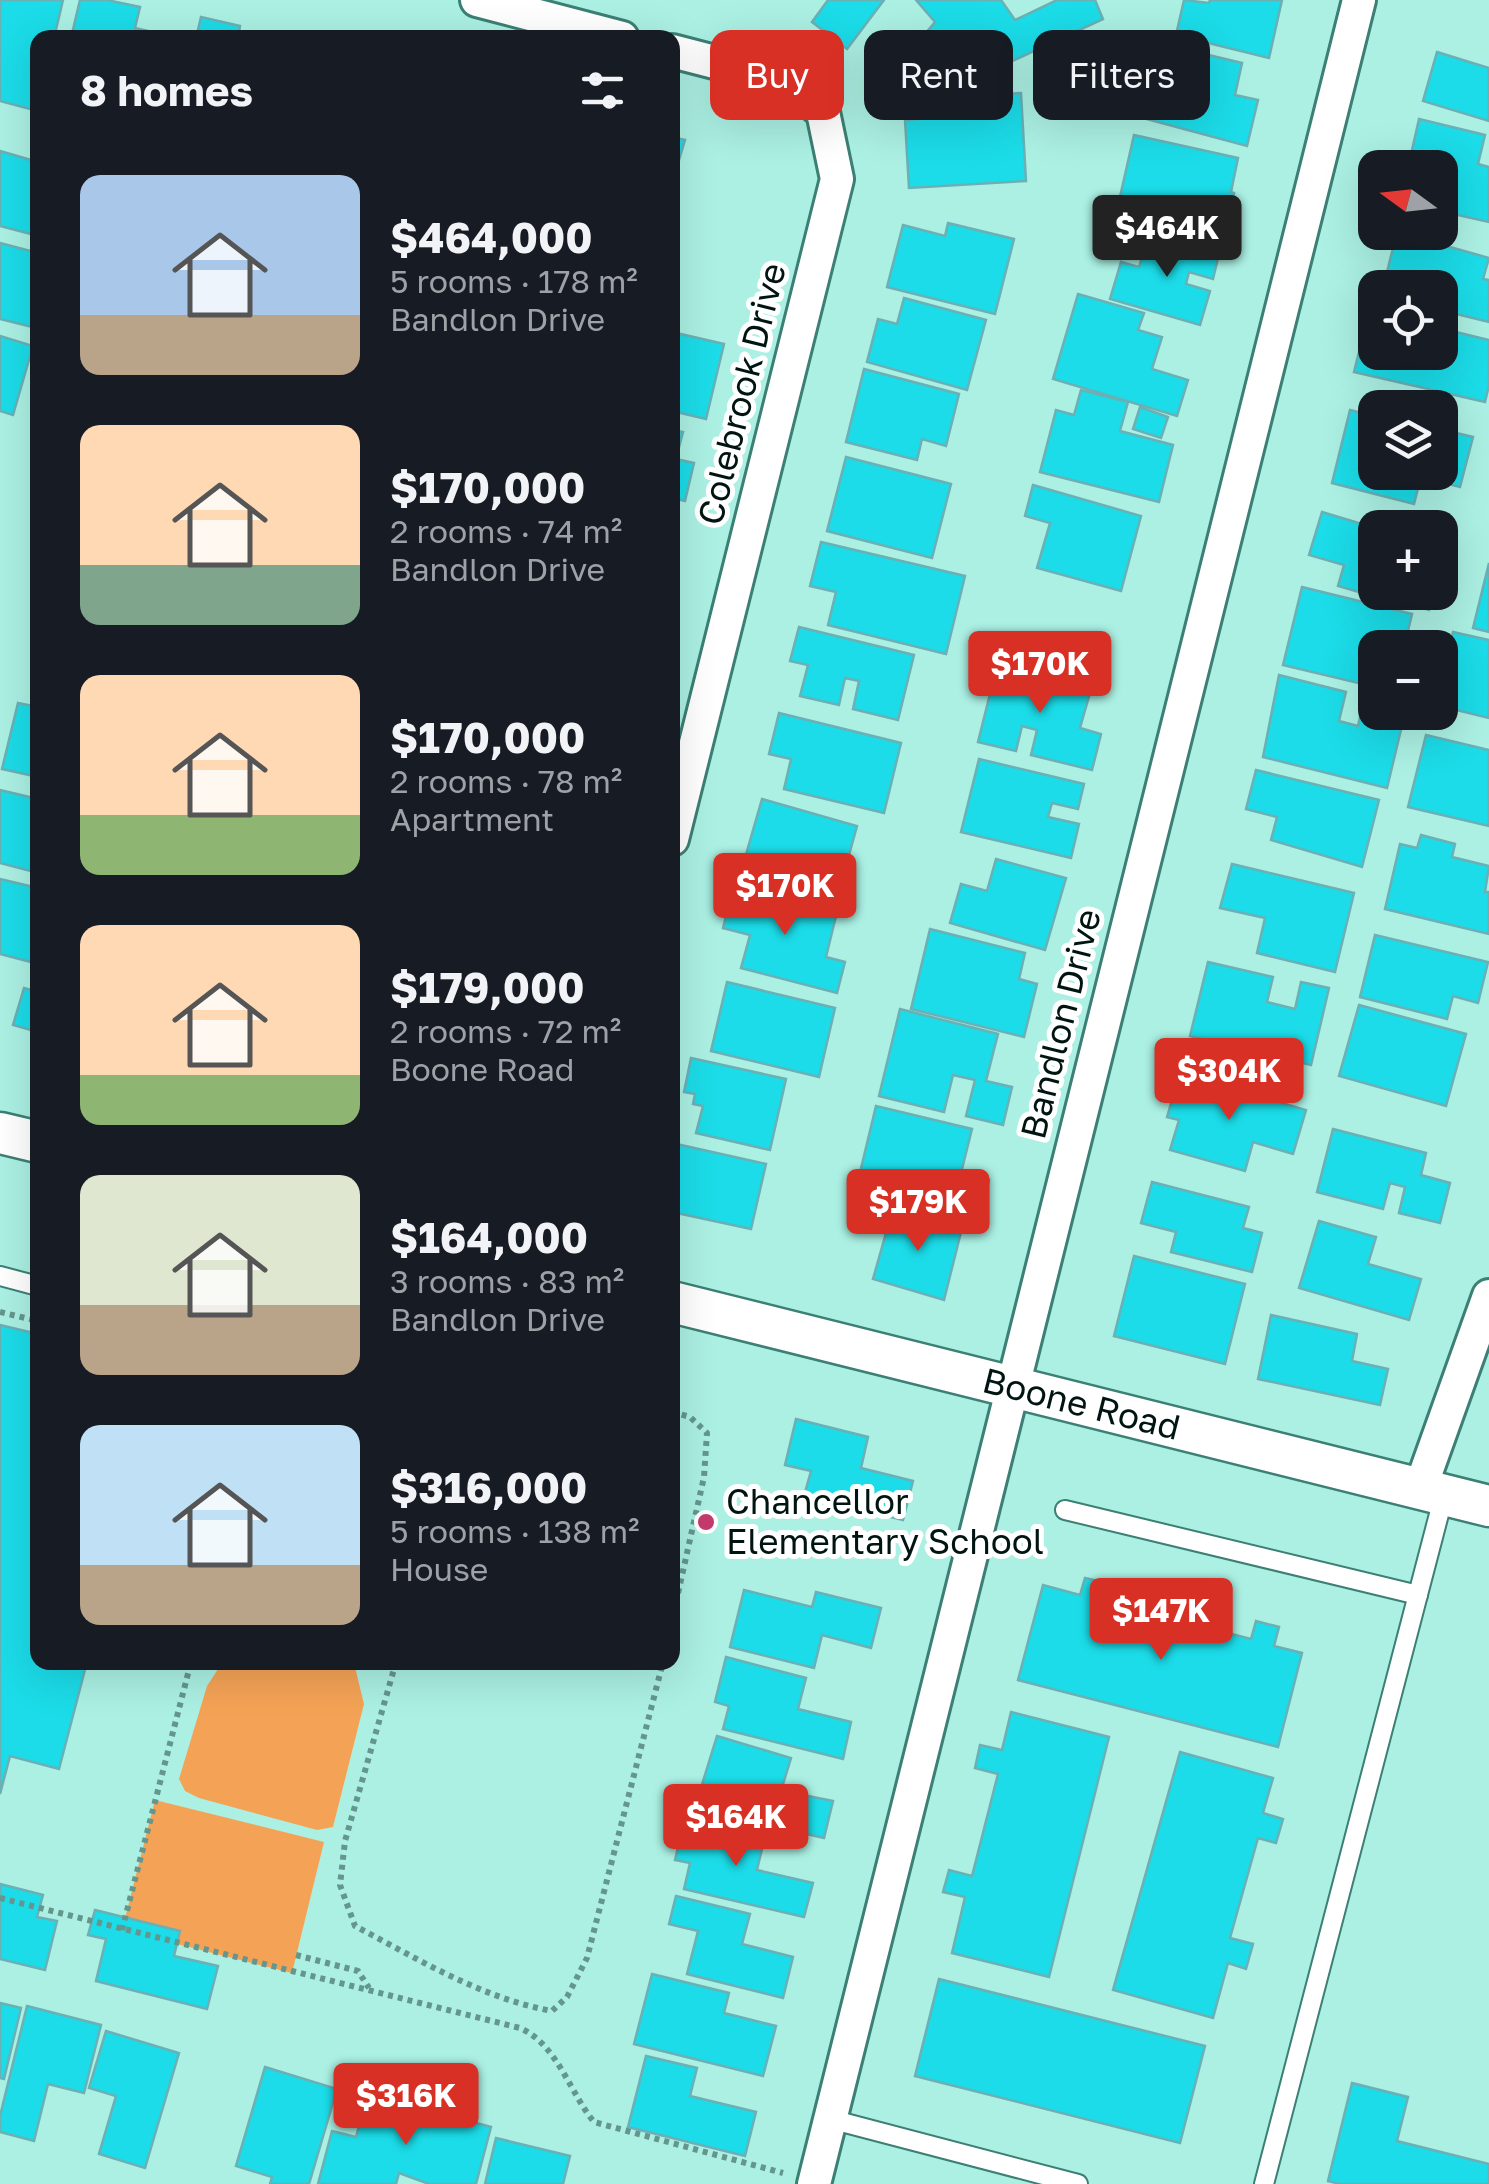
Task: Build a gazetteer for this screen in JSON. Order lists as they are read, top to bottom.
{
  "streets": {
    "street": ["Colebrook Drive", "Bandlon Drive", "Boone Road"]
  },
  "crossings": [
    ["Bandlon Drive", "Boone Road"]
  ],
  "places": ["Chancellor Elementary School"],
  "north": "left",
  "page": {
    "chip": ["Buy", "Rent", "Filters"],
    "heading": "8 homes",
    "map_buttons": ["+", "−"],
    "list": [
      {
        "name": "$464,000",
        "note": "5 rooms · 178 m² · Bandlon Drive"
      },
      {
        "name": "$170,000",
        "note": "2 rooms · 74 m² · Bandlon Drive"
      },
      {
        "name": "$170,000",
        "note": "2 rooms · 78 m² · Apartment"
      },
      {
        "name": "$179,000",
        "note": "2 rooms · 72 m² · Boone Road"
      },
      {
        "name": "$164,000",
        "note": "3 rooms · 83 m² · Bandlon Drive"
      },
      {
        "name": "$316,000",
        "note": "5 rooms · 138 m² · House"
      }
    ],
    "price": [
      "$464K",
      "$170K",
      "$170K",
      "$304K",
      "$179K",
      "$147K",
      "$164K",
      "$316K"
    ]
  }
}
